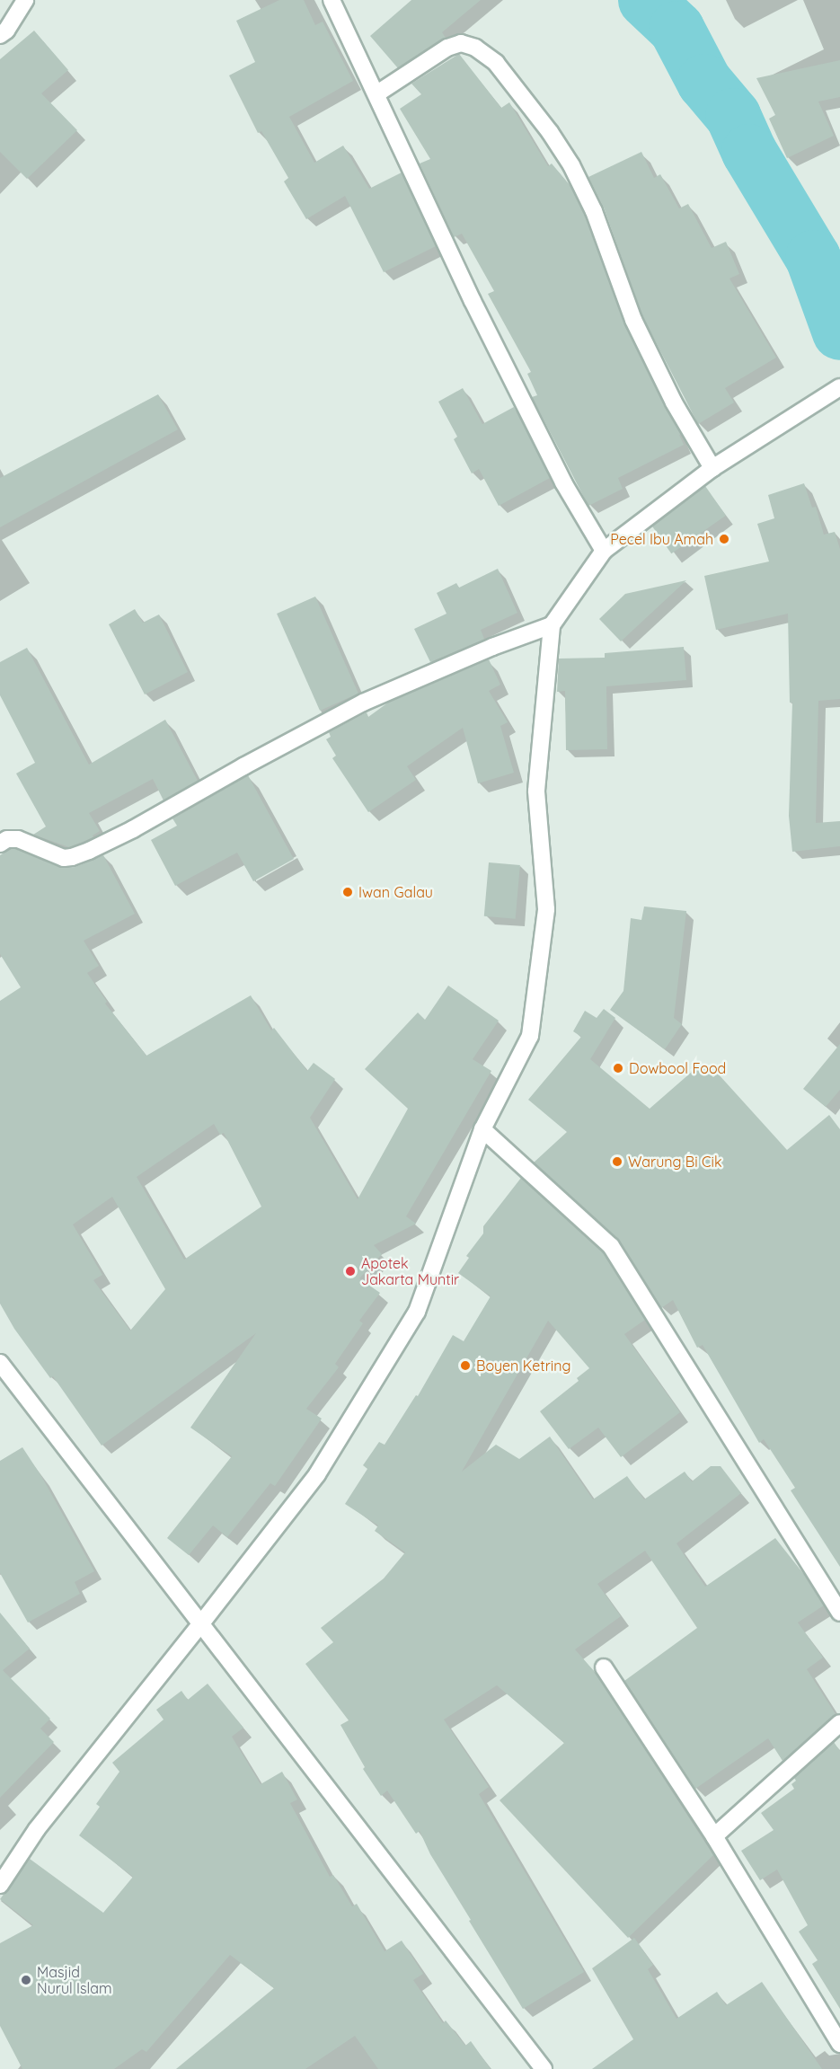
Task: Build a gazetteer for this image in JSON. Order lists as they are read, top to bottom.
{
  "places": [
    "Pecel Ibu Amah",
    "Iwan Galau",
    "Dowbool Food",
    "Warung Bi Cik",
    "Apotek Jakarta Muntir",
    "Boyen Ketring",
    "Masjid Nurul Islam"
  ]
}
